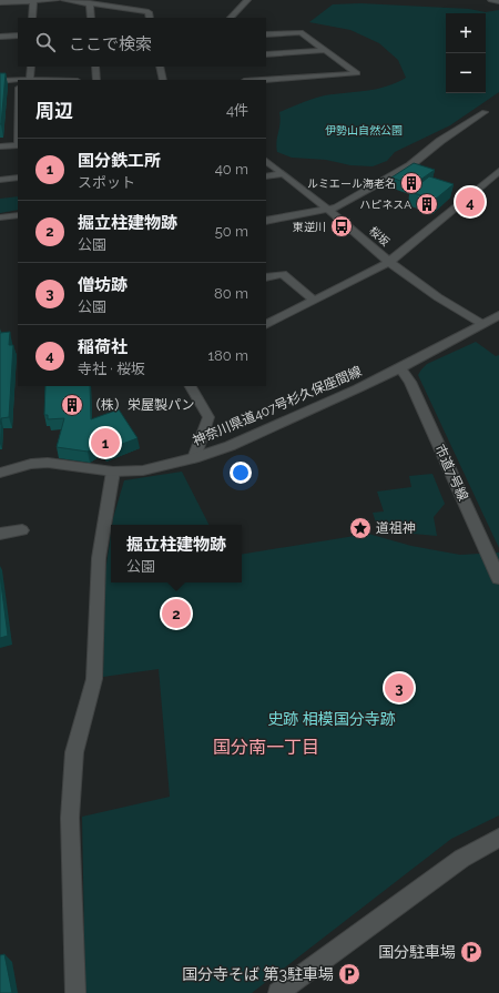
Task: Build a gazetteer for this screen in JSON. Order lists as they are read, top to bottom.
{
  "streets": {
    "street": ["桜坂", "神奈川県道407号杉久保座間線", "市道7号線"]
  },
  "crossings": [
    ["桜坂", "神奈川県道407号杉久保座間線"],
    ["神奈川県道407号杉久保座間線", "市道7号線"]
  ],
  "districts": ["国分南一丁目"],
  "parks": ["伊勢山自然公園", "史跡 相模国分寺跡"],
  "places": {
    "building": ["ルミエール海老名", "ハピネスA", "（株）栄屋製パン"],
    "bus stop": ["東逆川"],
    "place": ["道祖神"],
    "parking": ["国分駐車場", "国分寺そば 第3駐車場"]
  },
  "page": {
    "map_buttons": ["+", "−"],
    "search": "ここで検索",
    "heading": ["周辺", "4件"],
    "list": [
      {
        "mark": "1",
        "name": "国分鉄工所",
        "note": "スポット",
        "value": "40 m"
      },
      {
        "mark": "2",
        "name": "掘立柱建物跡",
        "note": "公園",
        "value": "50 m"
      },
      {
        "mark": "3",
        "name": "僧坊跡",
        "note": "公園",
        "value": "80 m"
      },
      {
        "mark": "4",
        "name": "稲荷社",
        "note": "寺社 · 桜坂",
        "value": "180 m"
      }
    ],
    "pins": [
      "4",
      "1",
      "2",
      "3"
    ],
    "popup": ["掘立柱建物跡", "公園"]
  }
}
